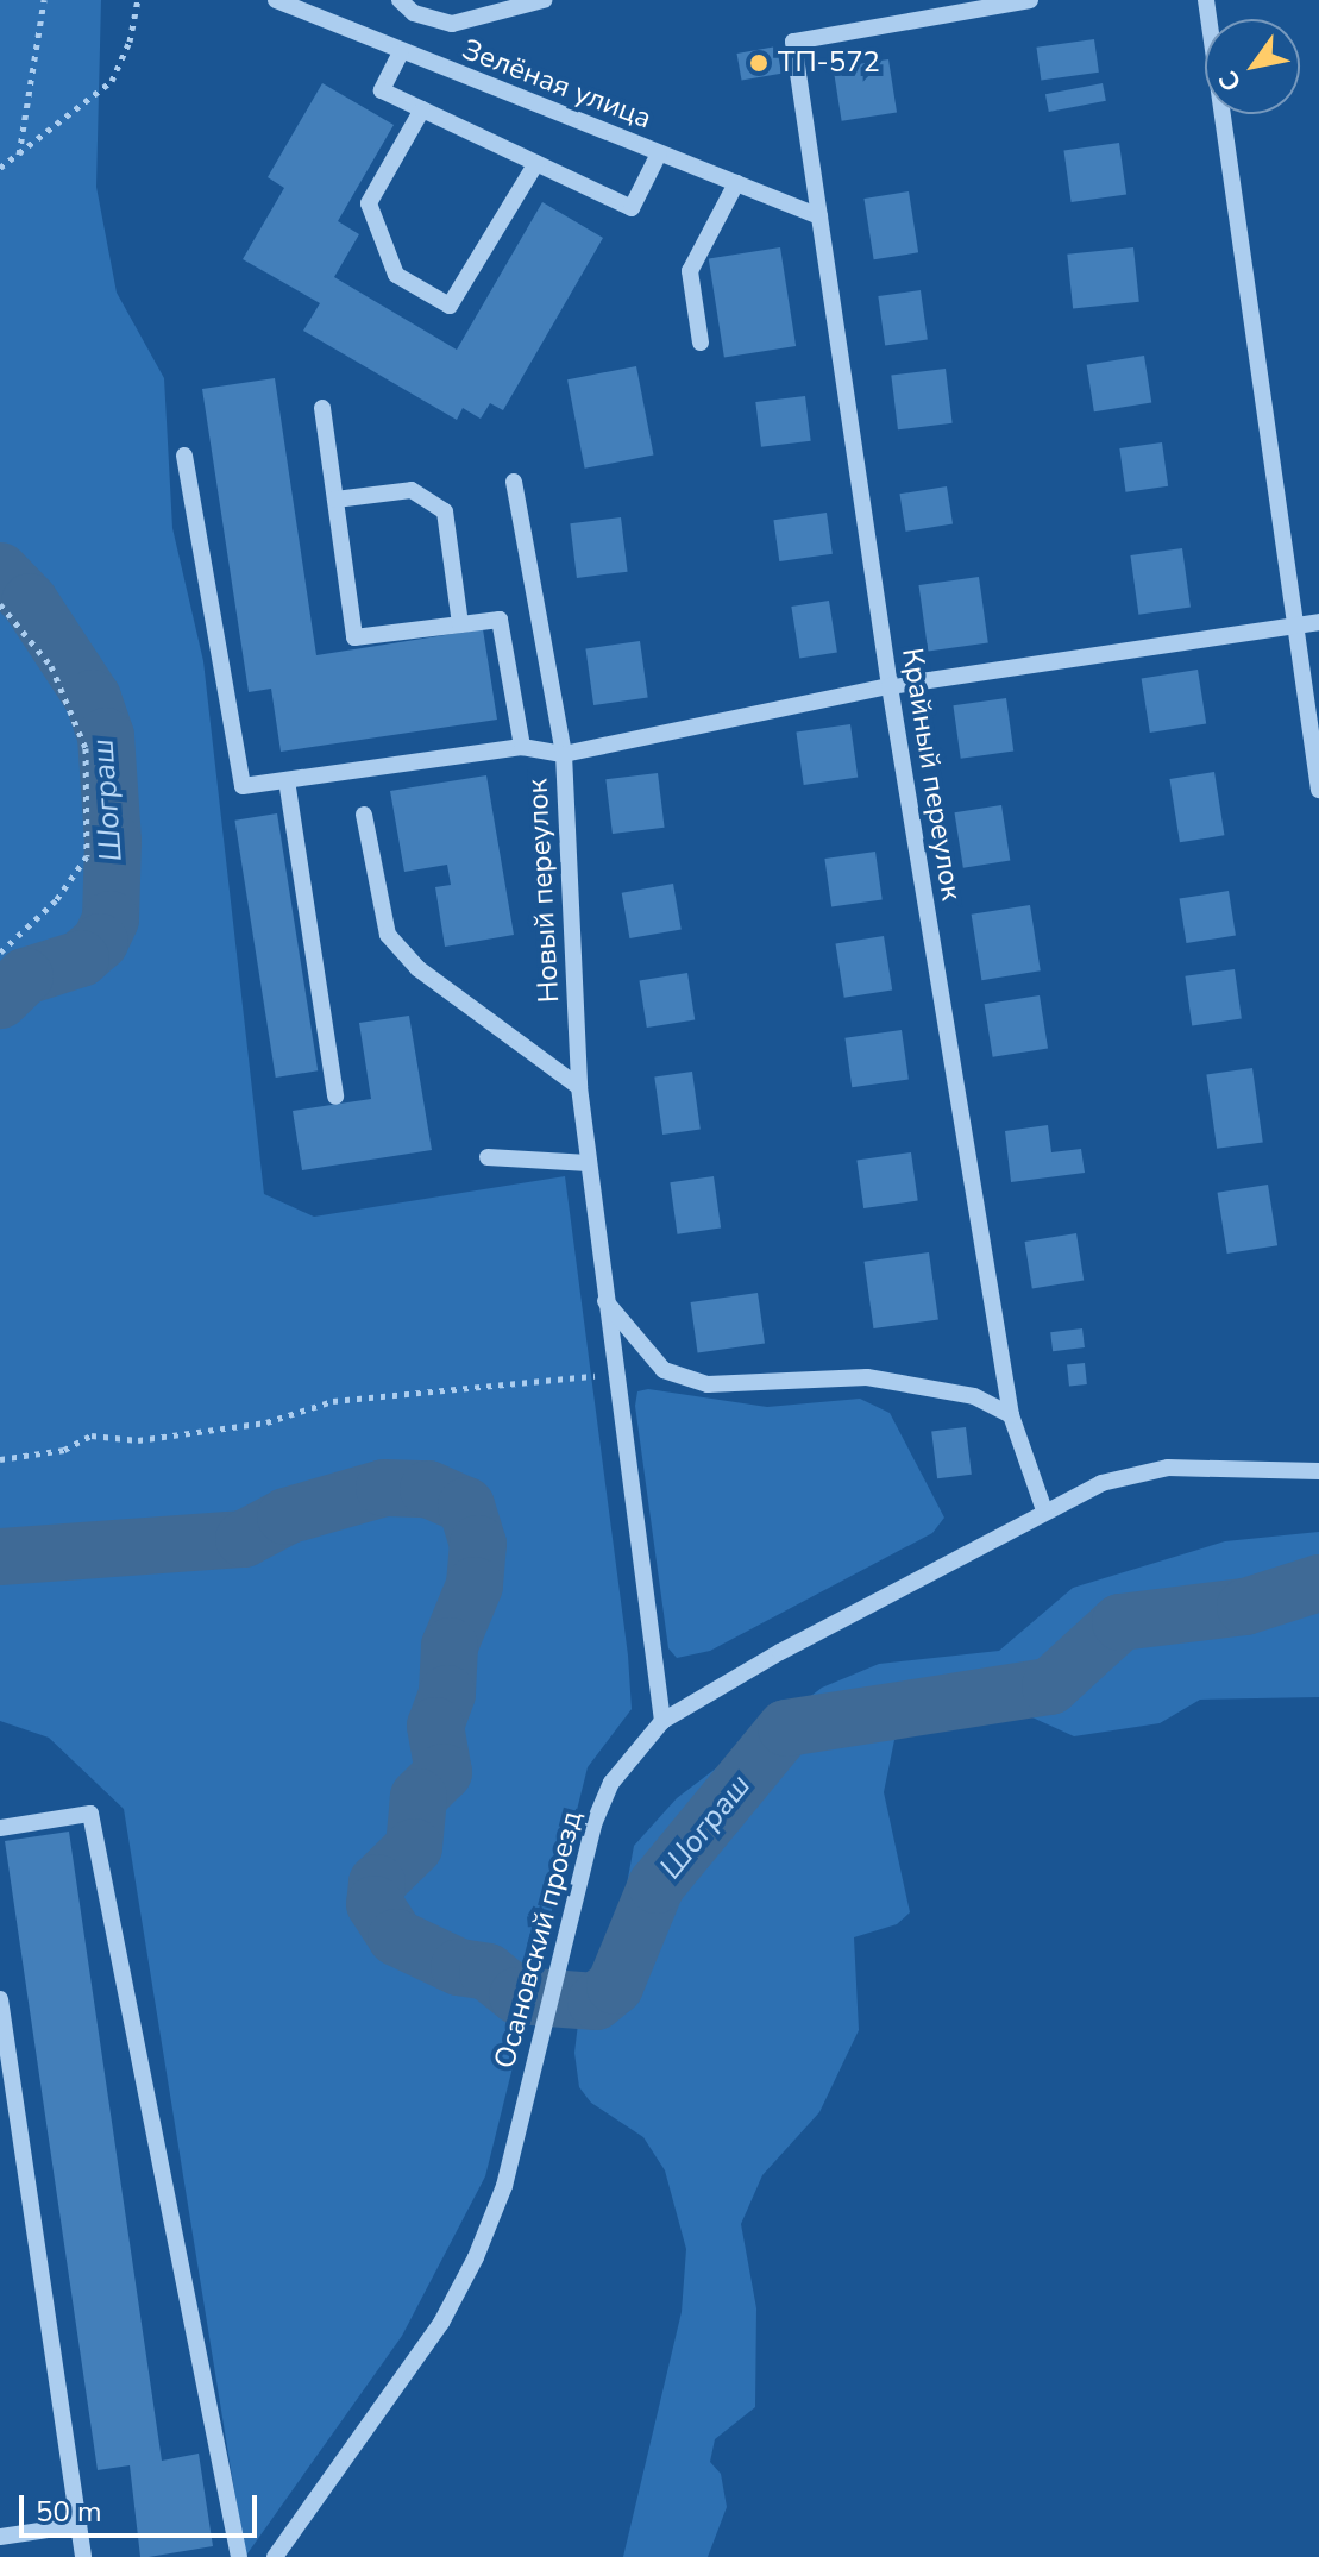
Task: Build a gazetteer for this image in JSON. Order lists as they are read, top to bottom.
{
  "streets": {
    "street": [
      "Зелёная улица",
      "Крайный переулок",
      "Новый переулок",
      "Осановский проезд"
    ]
  },
  "crossings": [
    ["Зелёная улица", "Крайный переулок"],
    ["Крайный переулок", "Осановский проезд"],
    ["Новый переулок", "Осановский проезд"]
  ],
  "water": ["Шограш"],
  "places": ["ТП-572"],
  "scale_bar": "50 m",
  "north": "bottom left"
}
